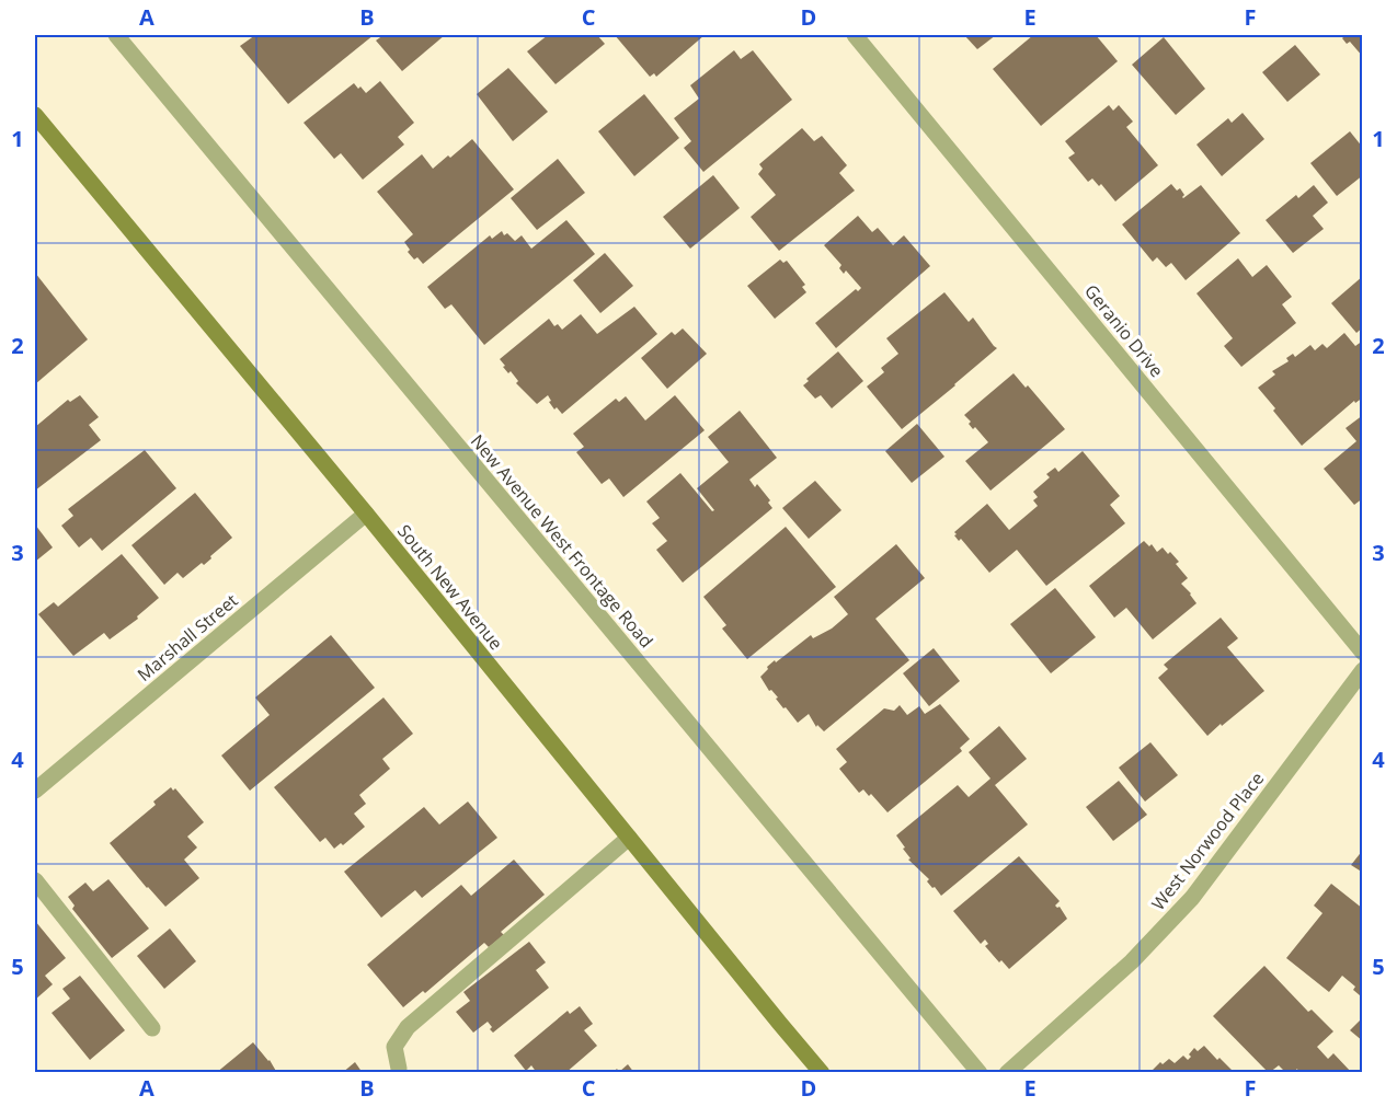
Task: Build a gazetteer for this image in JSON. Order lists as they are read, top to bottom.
{
  "streets": {
    "main road": ["South New Avenue"],
    "street": [
      "Geranio Drive",
      "New Avenue West Frontage Road",
      "Marshall Street",
      "West Norwood Place"
    ]
  },
  "crossings": [
    ["South New Avenue", "Marshall Street"]
  ],
  "grid": {
    "columns": [
      "A",
      "B",
      "C",
      "D",
      "E",
      "F"
    ],
    "rows": [
      "1",
      "2",
      "3",
      "4",
      "5"
    ]
  }
}
